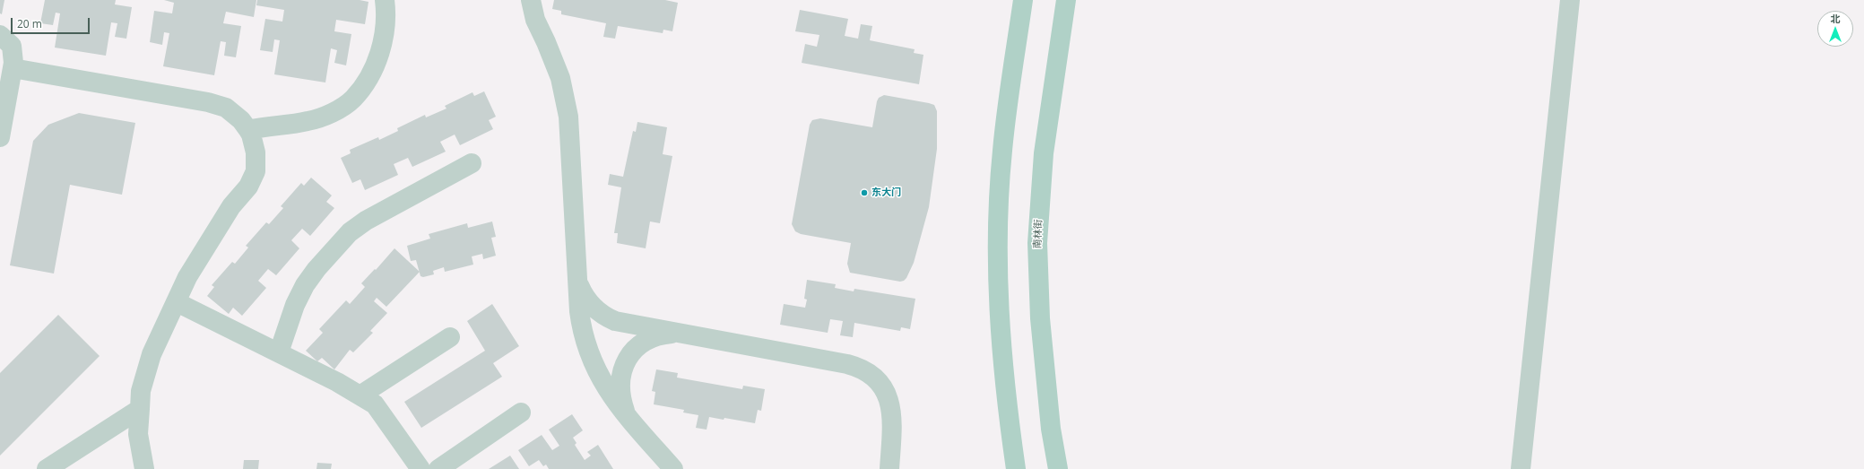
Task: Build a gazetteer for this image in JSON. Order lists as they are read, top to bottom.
{
  "streets": {
    "main road": ["南林街"]
  },
  "places": ["东大门"],
  "scale_bar": "20 m",
  "north": "top"
}
